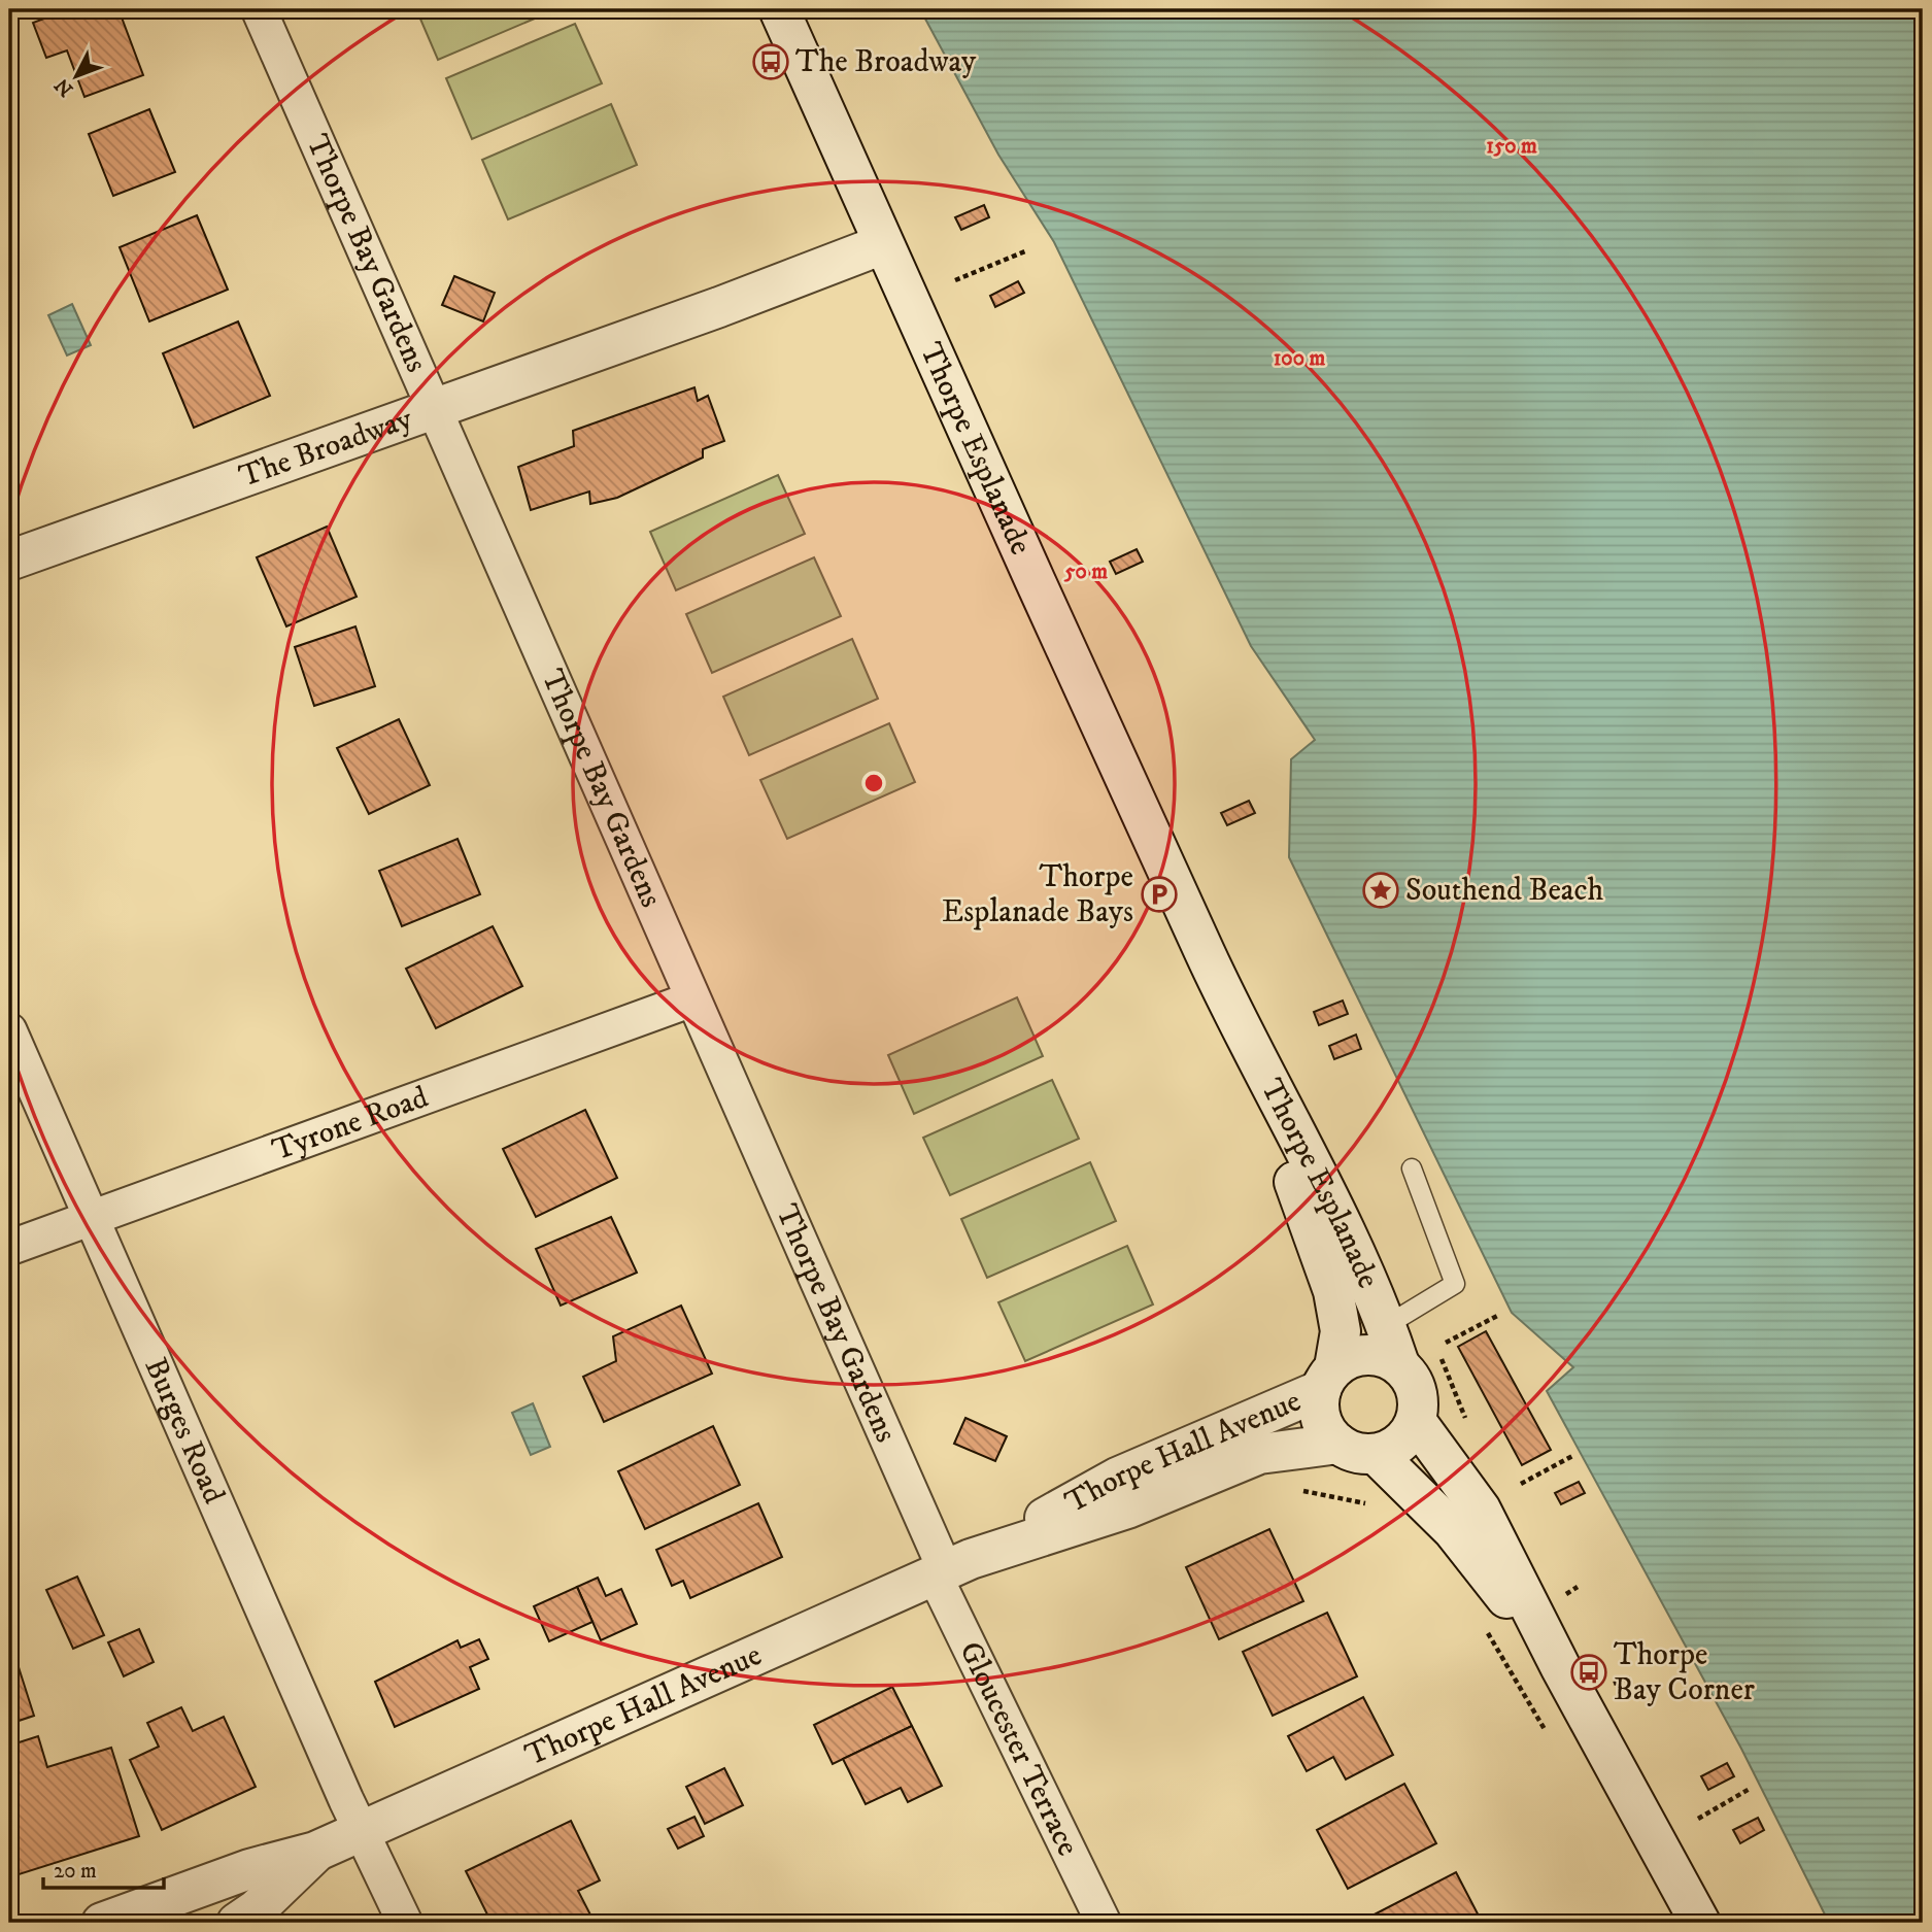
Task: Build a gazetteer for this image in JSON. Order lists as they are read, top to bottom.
{
  "streets": {
    "main road": ["The Broadway", "Thorpe Esplanade", "Thorpe Hall Avenue"],
    "street": [
      "Thorpe Bay Gardens",
      "Tyrone Road",
      "Burges Road",
      "Gloucester Terrace"
    ]
  },
  "crossings": [
    ["Thorpe Bay Gardens", "The Broadway"],
    ["Thorpe Bay Gardens", "Tyrone Road"],
    ["Thorpe Bay Gardens", "Thorpe Hall Avenue"],
    ["Thorpe Bay Gardens", "Gloucester Terrace"],
    ["The Broadway", "Thorpe Esplanade"],
    ["Thorpe Esplanade", "Thorpe Hall Avenue"],
    ["Tyrone Road", "Burges Road"],
    ["Burges Road", "Thorpe Hall Avenue"],
    ["Thorpe Hall Avenue", "Gloucester Terrace"]
  ],
  "places": {
    "bus stop": ["The Broadway", "Thorpe Bay Corner"],
    "place": ["Southend Beach"],
    "parking": ["Thorpe Esplanade Bays"]
  },
  "scale_bar": "20 m",
  "north": "bottom left",
  "rings": ["150 m", "100 m", "50 m"]
}
